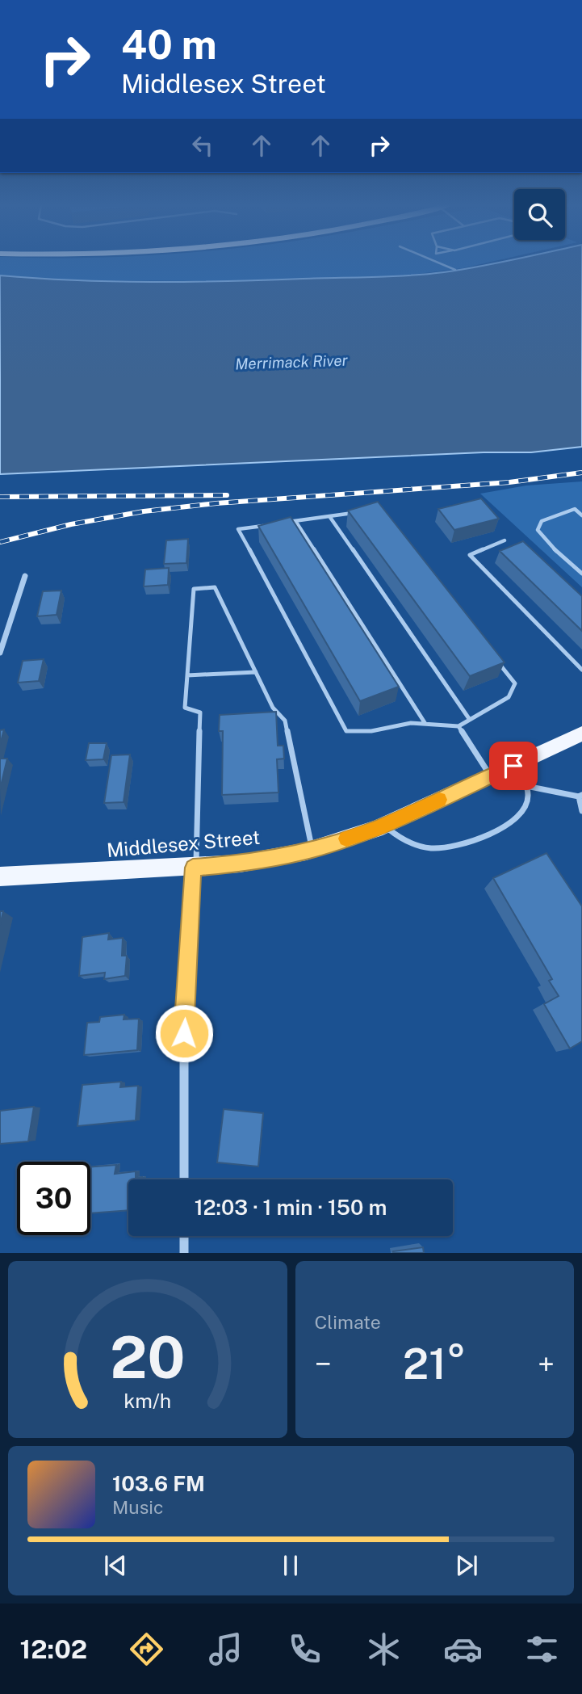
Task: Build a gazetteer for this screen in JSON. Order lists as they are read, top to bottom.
{
  "streets": {
    "main road": ["Middlesex Street"]
  },
  "water": ["Merrimack River"],
  "page": {
    "turn": ["40 m", "Middlesex Street"],
    "limit": "30",
    "trip": "12:03 · 1 min · 150 m",
    "tile": "Climate",
    "heat": ["−", "21°", "+"],
    "song": ["103.6 FM", "Music"],
    "tabs": "12:02",
    "gauge": ["20", "km/h"]
  }
}
